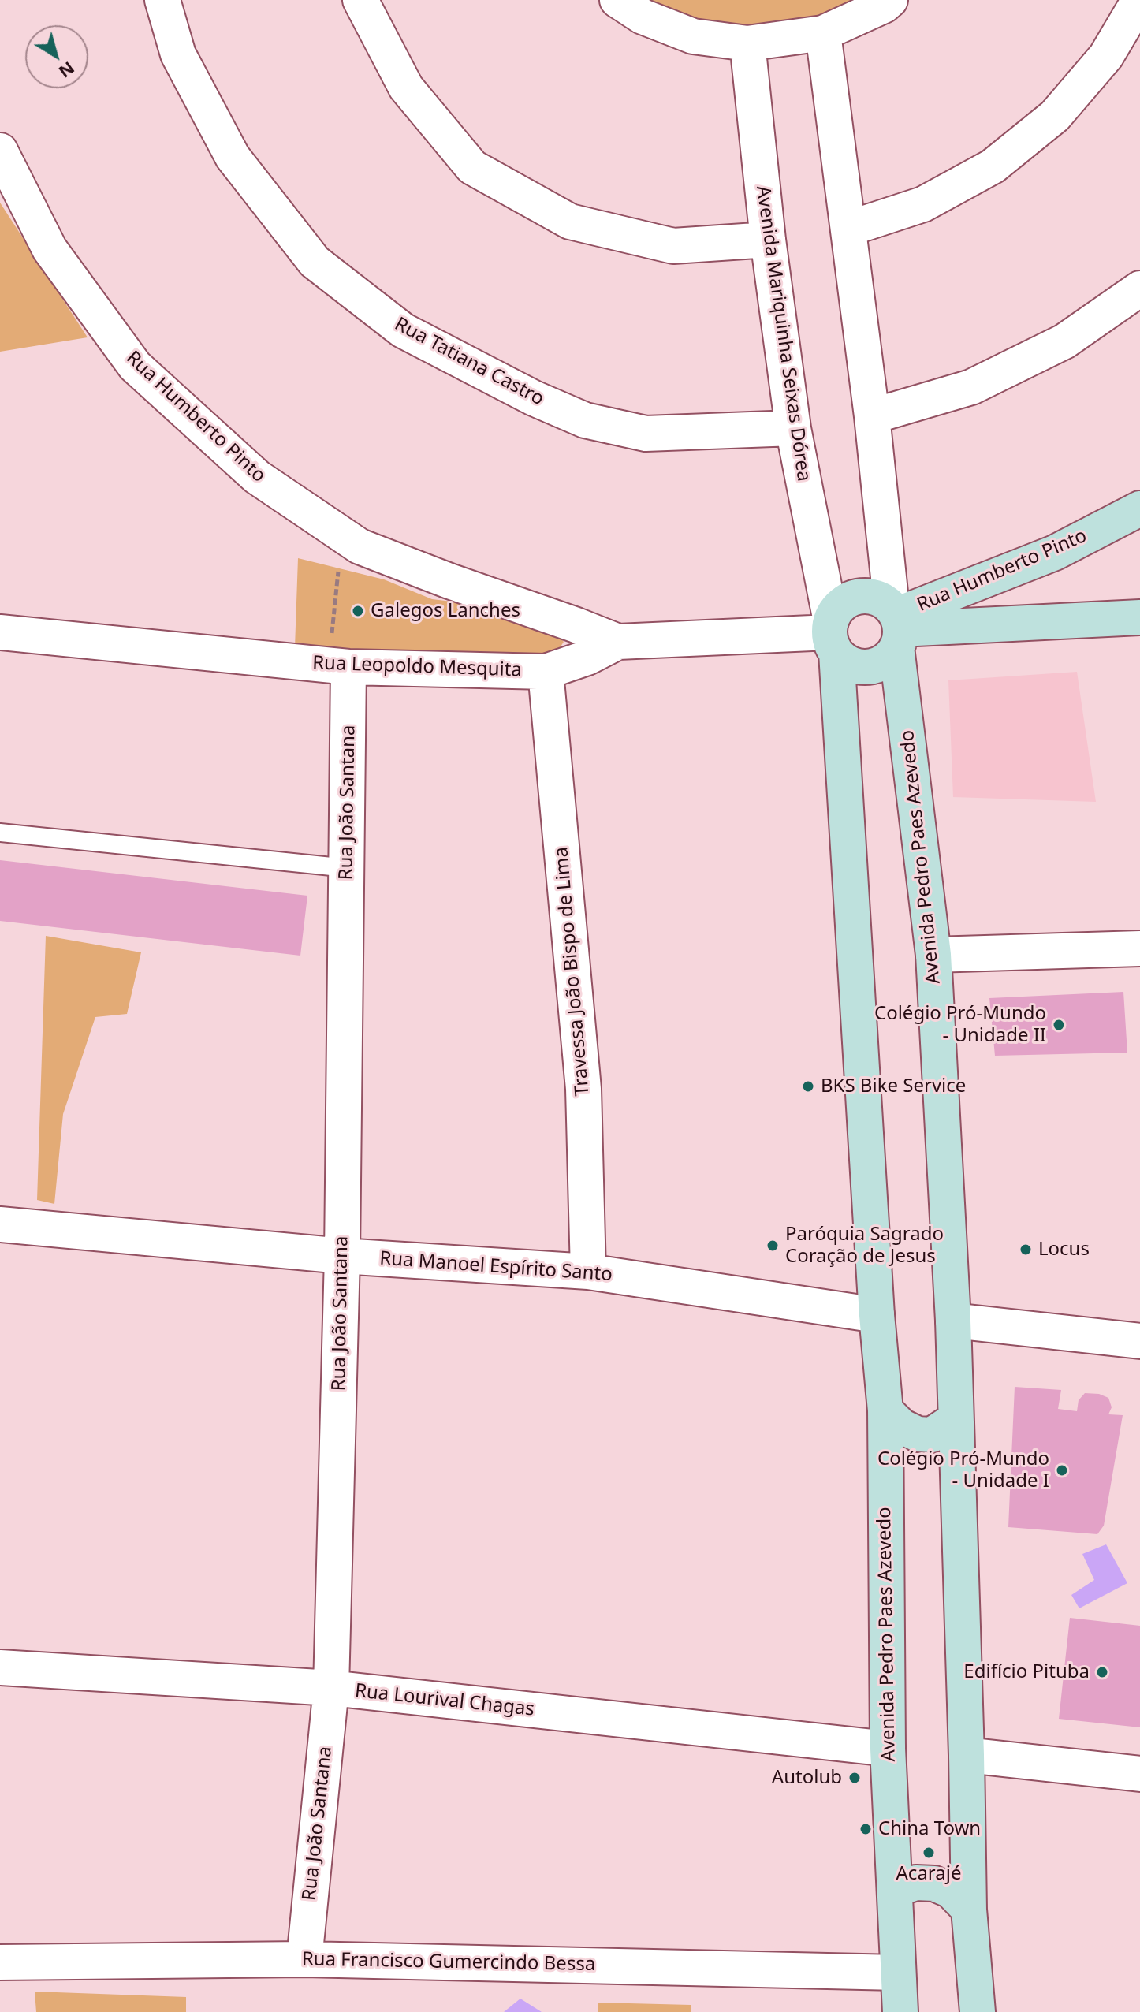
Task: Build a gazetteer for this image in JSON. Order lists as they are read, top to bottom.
{
  "streets": {
    "street": [
      "Avenida Mariquinha Seixas Dórea",
      "Rua Tatiana Castro",
      "Rua Humberto Pinto",
      "Rua Leopoldo Mesquita",
      "Rua João Santana",
      "Avenida Pedro Paes Azevedo",
      "Travessa João Bispo de Lima",
      "Rua Manoel Espírito Santo",
      "Rua Lourival Chagas",
      "Rua Francisco Gumercindo Bessa"
    ]
  },
  "crossings": [
    ["Avenida Mariquinha Seixas Dórea", "Rua Tatiana Castro"],
    ["Avenida Mariquinha Seixas Dórea", "Rua Humberto Pinto"],
    ["Avenida Mariquinha Seixas Dórea", "Rua Leopoldo Mesquita"],
    ["Avenida Mariquinha Seixas Dórea", "Avenida Pedro Paes Azevedo"],
    ["Rua Humberto Pinto", "Rua Leopoldo Mesquita"],
    ["Rua Humberto Pinto", "Avenida Pedro Paes Azevedo"],
    ["Rua Leopoldo Mesquita", "Rua João Santana"],
    ["Rua Leopoldo Mesquita", "Avenida Pedro Paes Azevedo"],
    ["Rua Leopoldo Mesquita", "Travessa João Bispo de Lima"],
    ["Rua João Santana", "Rua Manoel Espírito Santo"],
    ["Rua João Santana", "Rua Lourival Chagas"],
    ["Rua João Santana", "Rua Francisco Gumercindo Bessa"],
    ["Avenida Pedro Paes Azevedo", "Rua Manoel Espírito Santo"],
    ["Avenida Pedro Paes Azevedo", "Rua Lourival Chagas"],
    ["Avenida Pedro Paes Azevedo", "Rua Francisco Gumercindo Bessa"],
    ["Travessa João Bispo de Lima", "Rua Manoel Espírito Santo"]
  ],
  "places": [
    "Galegos Lanches",
    "Colégio Pró-Mundo - Unidade II",
    "BKS Bike Service",
    "Paróquia Sagrado Coração de Jesus",
    "Locus",
    "Colégio Pró-Mundo - Unidade I",
    "Edifício Pituba",
    "Autolub",
    "China Town",
    "Acarajé"
  ],
  "north": "bottom right"
}
